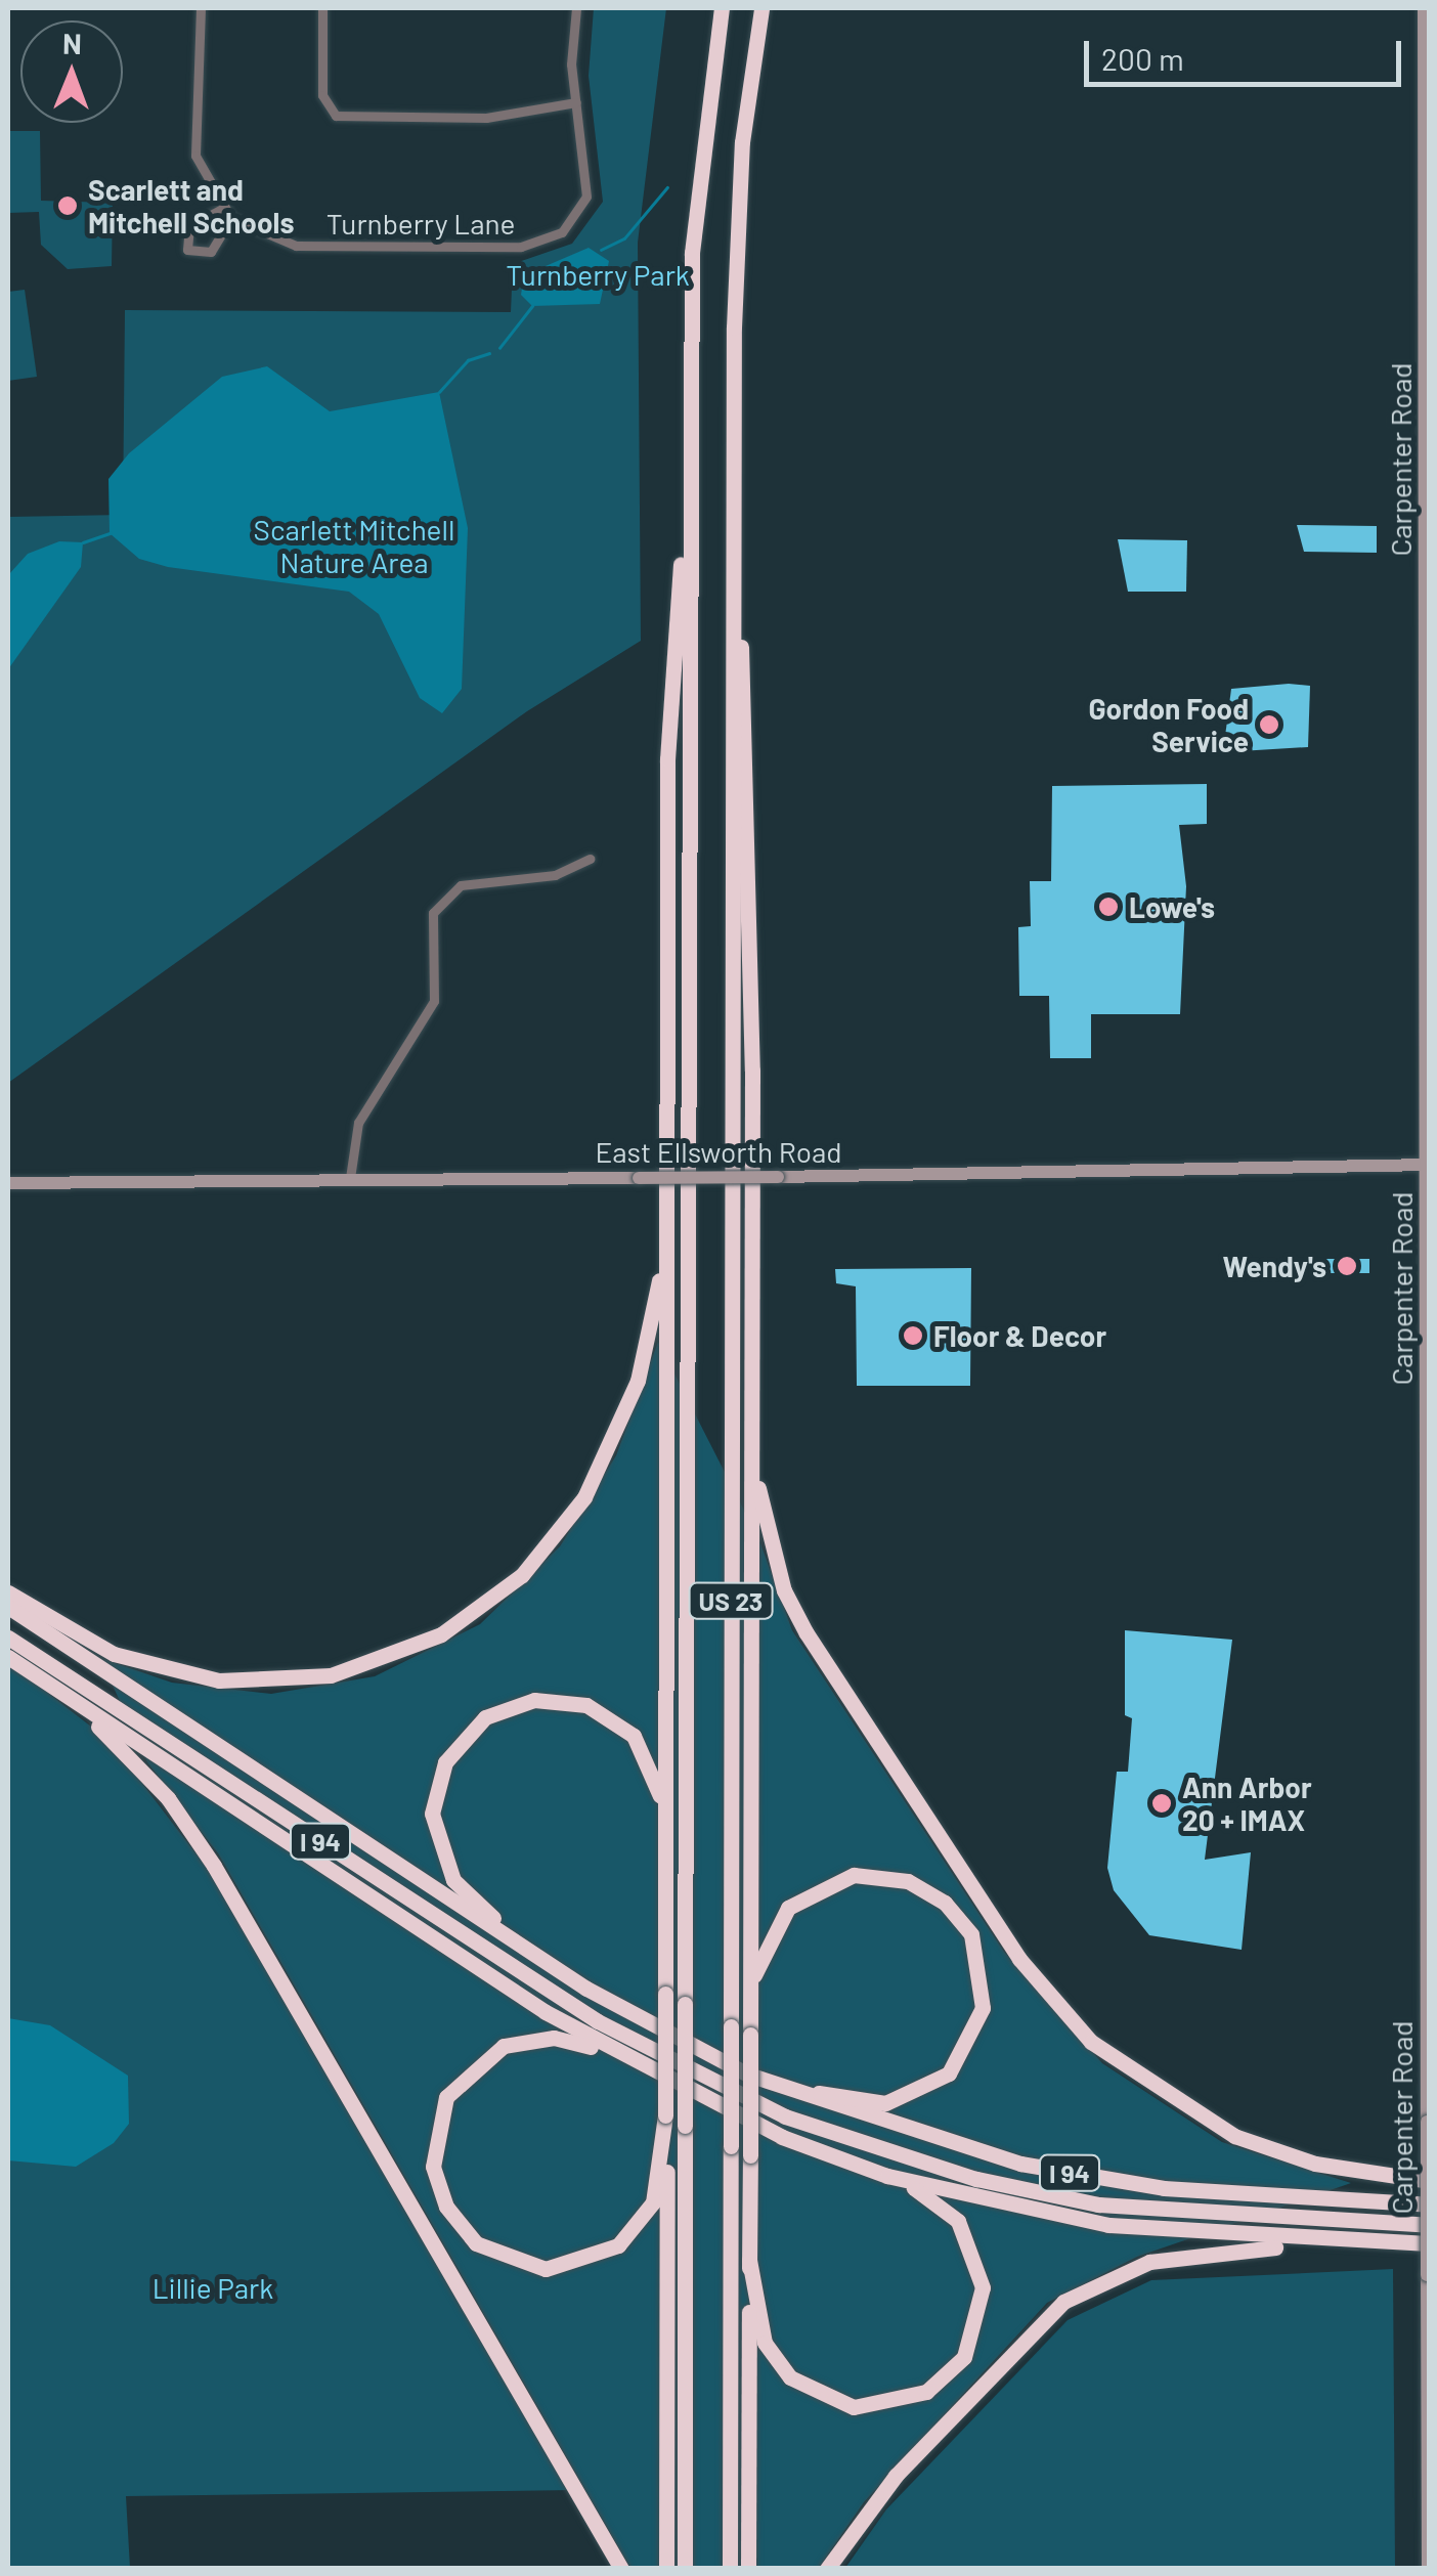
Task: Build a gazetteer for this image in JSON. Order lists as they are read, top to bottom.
{
  "streets": {
    "highway": ["US 23", "I 94"],
    "main road": ["Carpenter Road", "East Ellsworth Road"],
    "street": ["Turnberry Lane"]
  },
  "crossings": [
    ["Carpenter Road", "East Ellsworth Road"]
  ],
  "parks": ["Turnberry Park", "Scarlett Mitchell Nature Area", "Lillie Park"],
  "places": [
    "Scarlett and Mitchell Schools",
    "Gordon Food Service",
    "Lowe's",
    "Wendy's",
    "Floor & Decor",
    "Ann Arbor 20 + IMAX"
  ],
  "scale_bar": "200 m",
  "north": "top"
}
